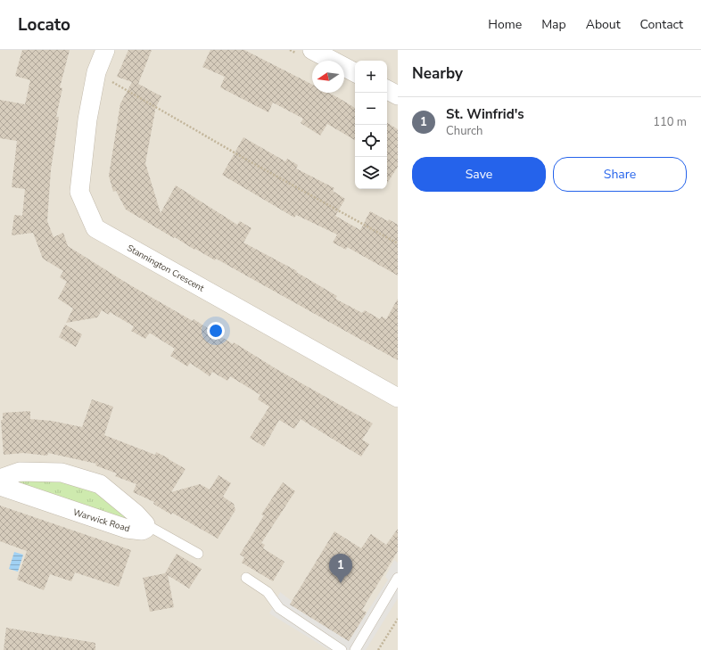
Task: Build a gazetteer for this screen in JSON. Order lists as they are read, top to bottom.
{
  "streets": {
    "street": ["Stannington Crescent", "Warwick Road"]
  },
  "north": "left",
  "page": {
    "header": "Locato",
    "nav": [
      "Home",
      "Map",
      "About",
      "Contact"
    ],
    "heading": "Nearby",
    "map_buttons": ["+", "−"],
    "list": [
      {
        "mark": "1",
        "name": "St. Winfrid's",
        "note": "Church",
        "value": "110 m"
      }
    ],
    "buttons": ["Save", "Share"],
    "pins": "1"
  }
}
